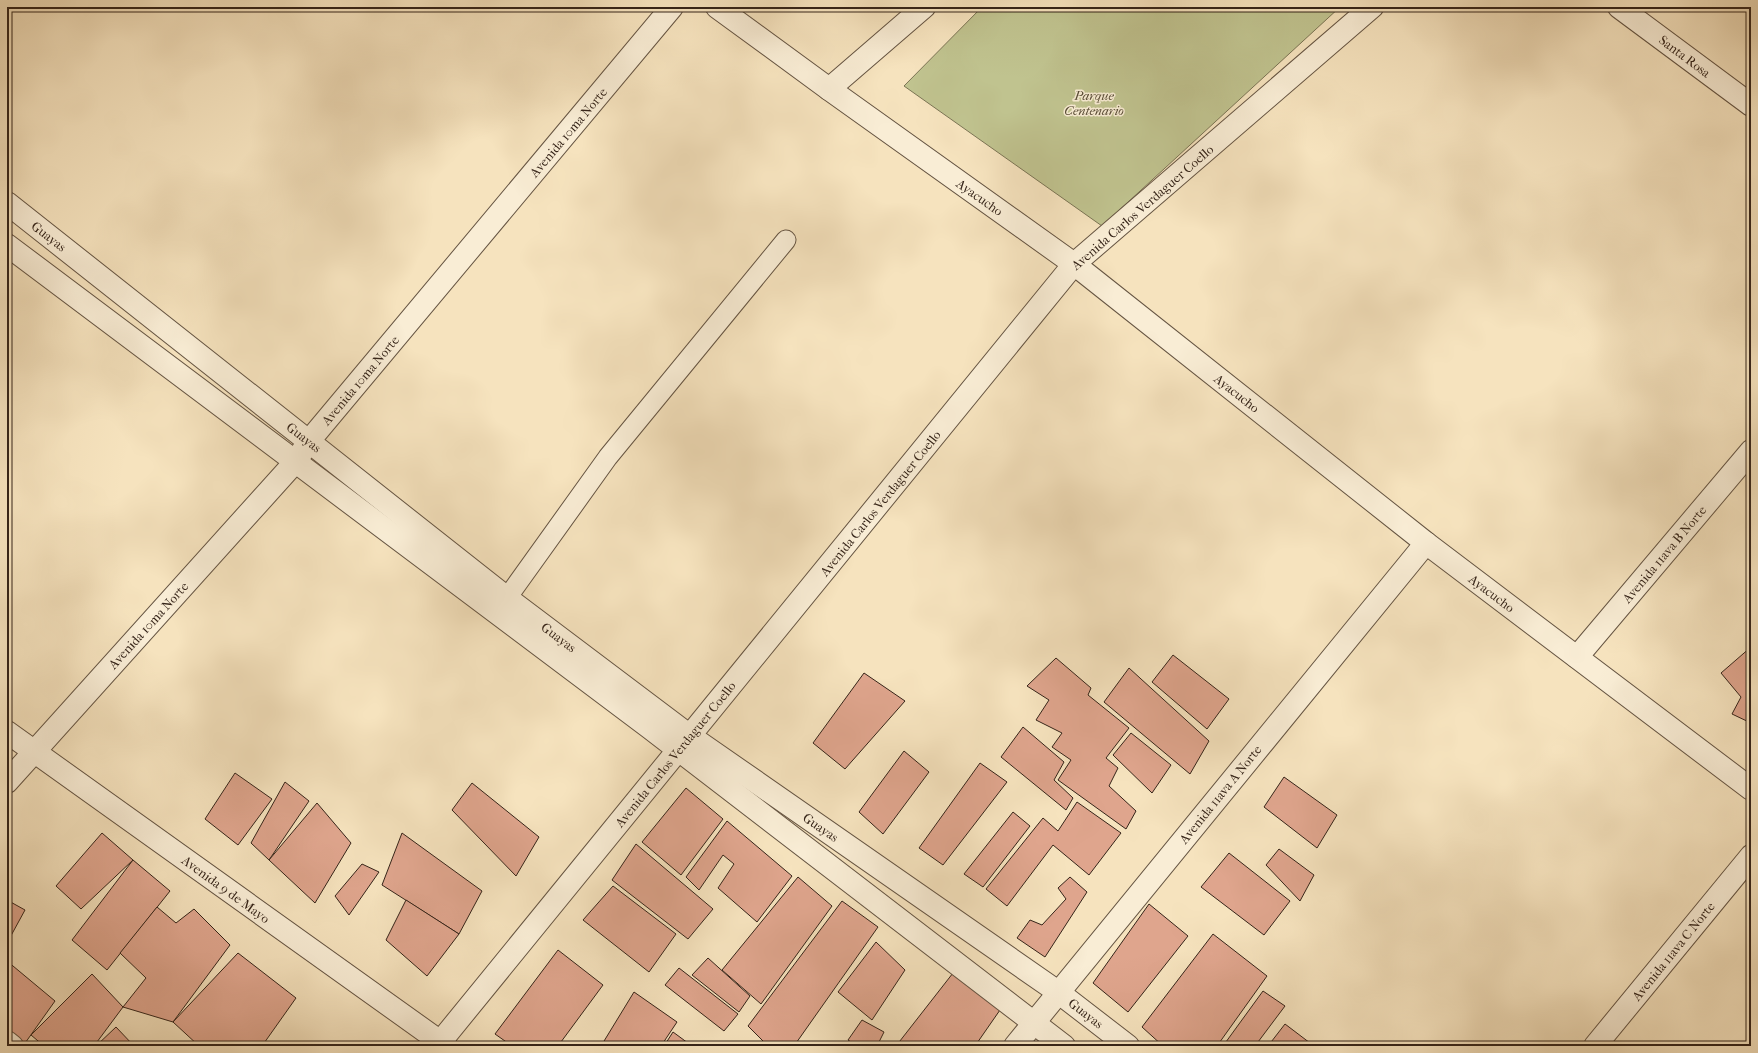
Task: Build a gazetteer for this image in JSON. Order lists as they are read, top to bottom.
{
  "streets": {
    "street": [
      "Santa Rosa",
      "Avenida 10ma Norte",
      "Ayacucho",
      "Avenida Carlos Verdaguer Coello",
      "Guayas",
      "Avenida 11ava B Norte",
      "Avenida 11ava A Norte",
      "Avenida 9 de Mayo",
      "Avenida 11ava C Norte"
    ]
  },
  "crossings": [
    ["Avenida 10ma Norte", "Guayas"],
    ["Avenida 10ma Norte", "Avenida 9 de Mayo"],
    ["Ayacucho", "Avenida Carlos Verdaguer Coello"],
    ["Ayacucho", "Avenida 11ava B Norte"],
    ["Ayacucho", "Avenida 11ava A Norte"],
    ["Avenida Carlos Verdaguer Coello", "Guayas"],
    ["Avenida Carlos Verdaguer Coello", "Avenida 9 de Mayo"],
    ["Guayas", "Avenida 11ava A Norte"]
  ],
  "parks": ["Parque Centenario"]
}
